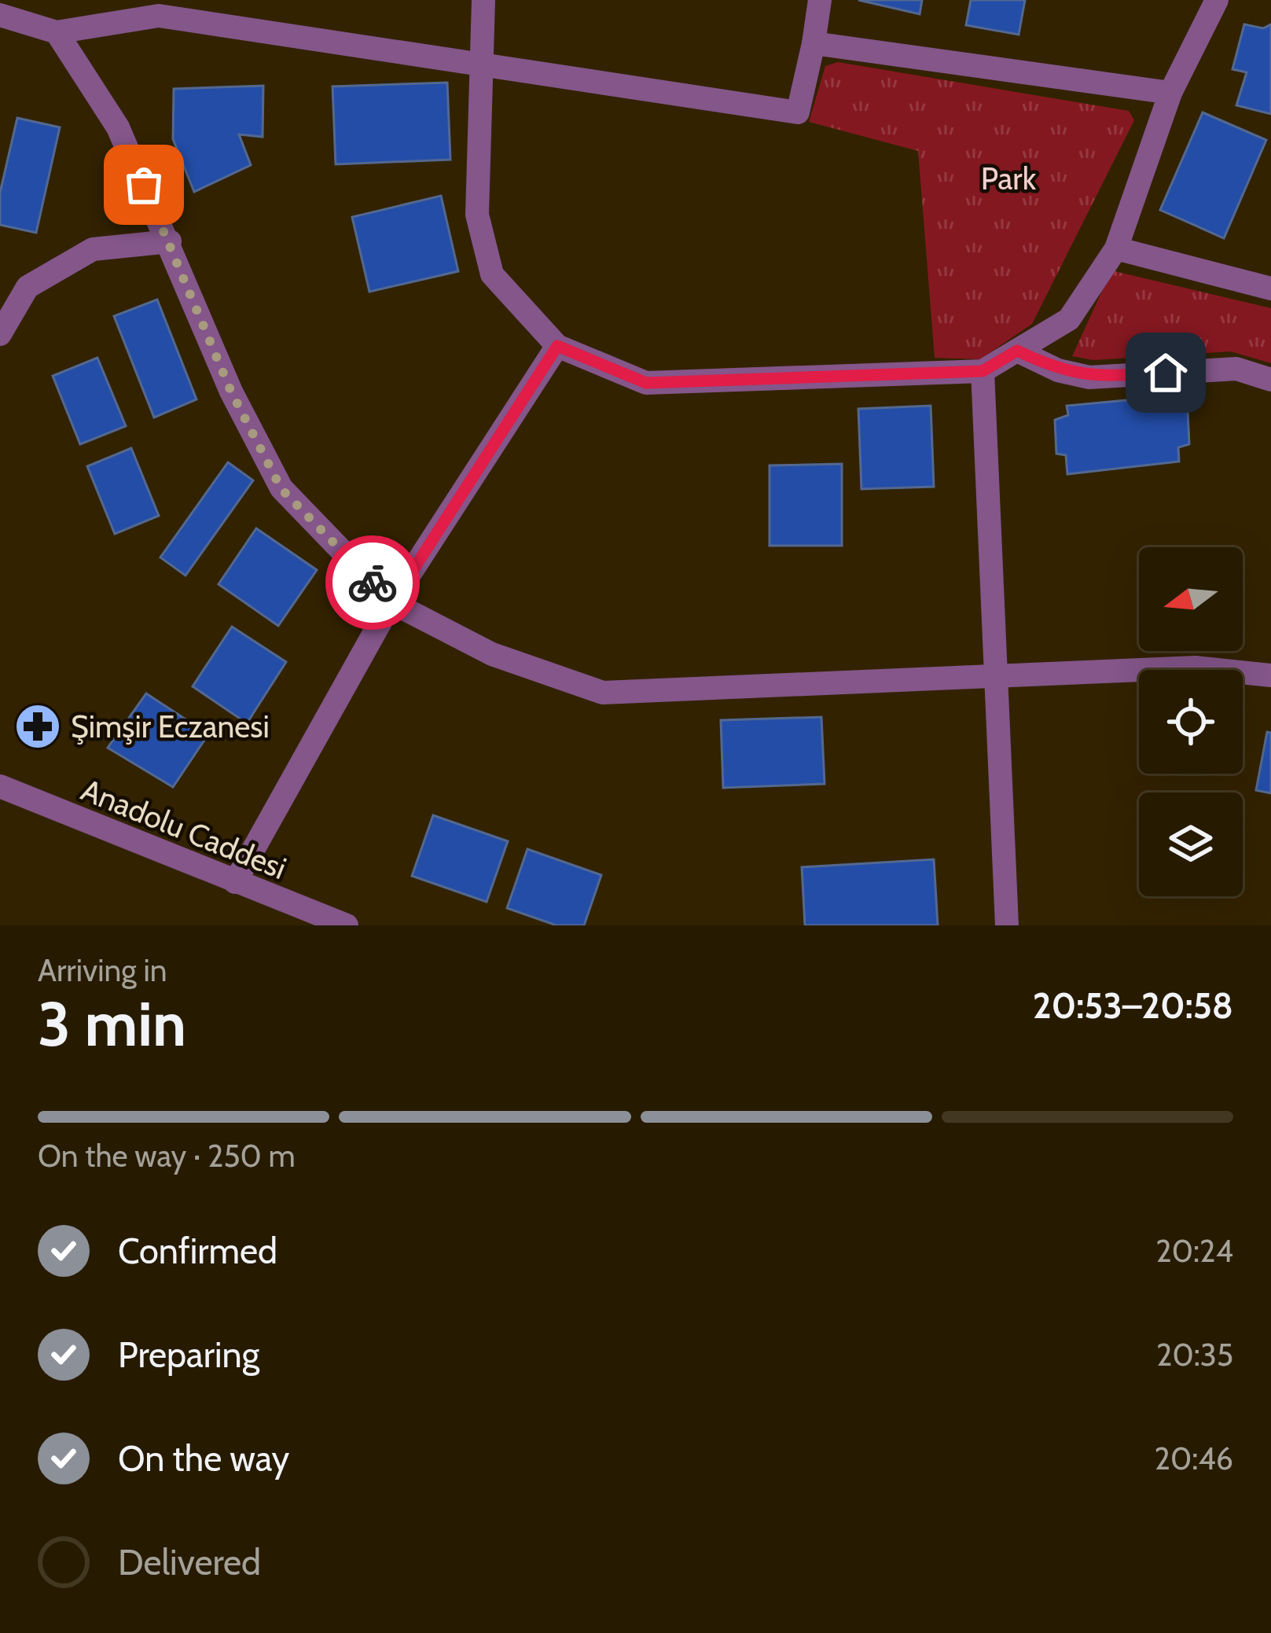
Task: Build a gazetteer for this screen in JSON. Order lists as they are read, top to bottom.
{
  "streets": {
    "street": ["Anadolu Caddesi"]
  },
  "parks": ["Park"],
  "places": {
    "pharmacy": ["Şimşir Eczanesi"]
  },
  "north": "left",
  "page": {
    "heading": ["3 min", "Arriving in", "20:53–20:58"],
    "bar": "On the way · 250 m",
    "list": [
      ["Confirmed", "20:24"],
      ["Preparing", "20:35"],
      ["On the way", "20:46"],
      "Delivered"
    ]
  }
}
